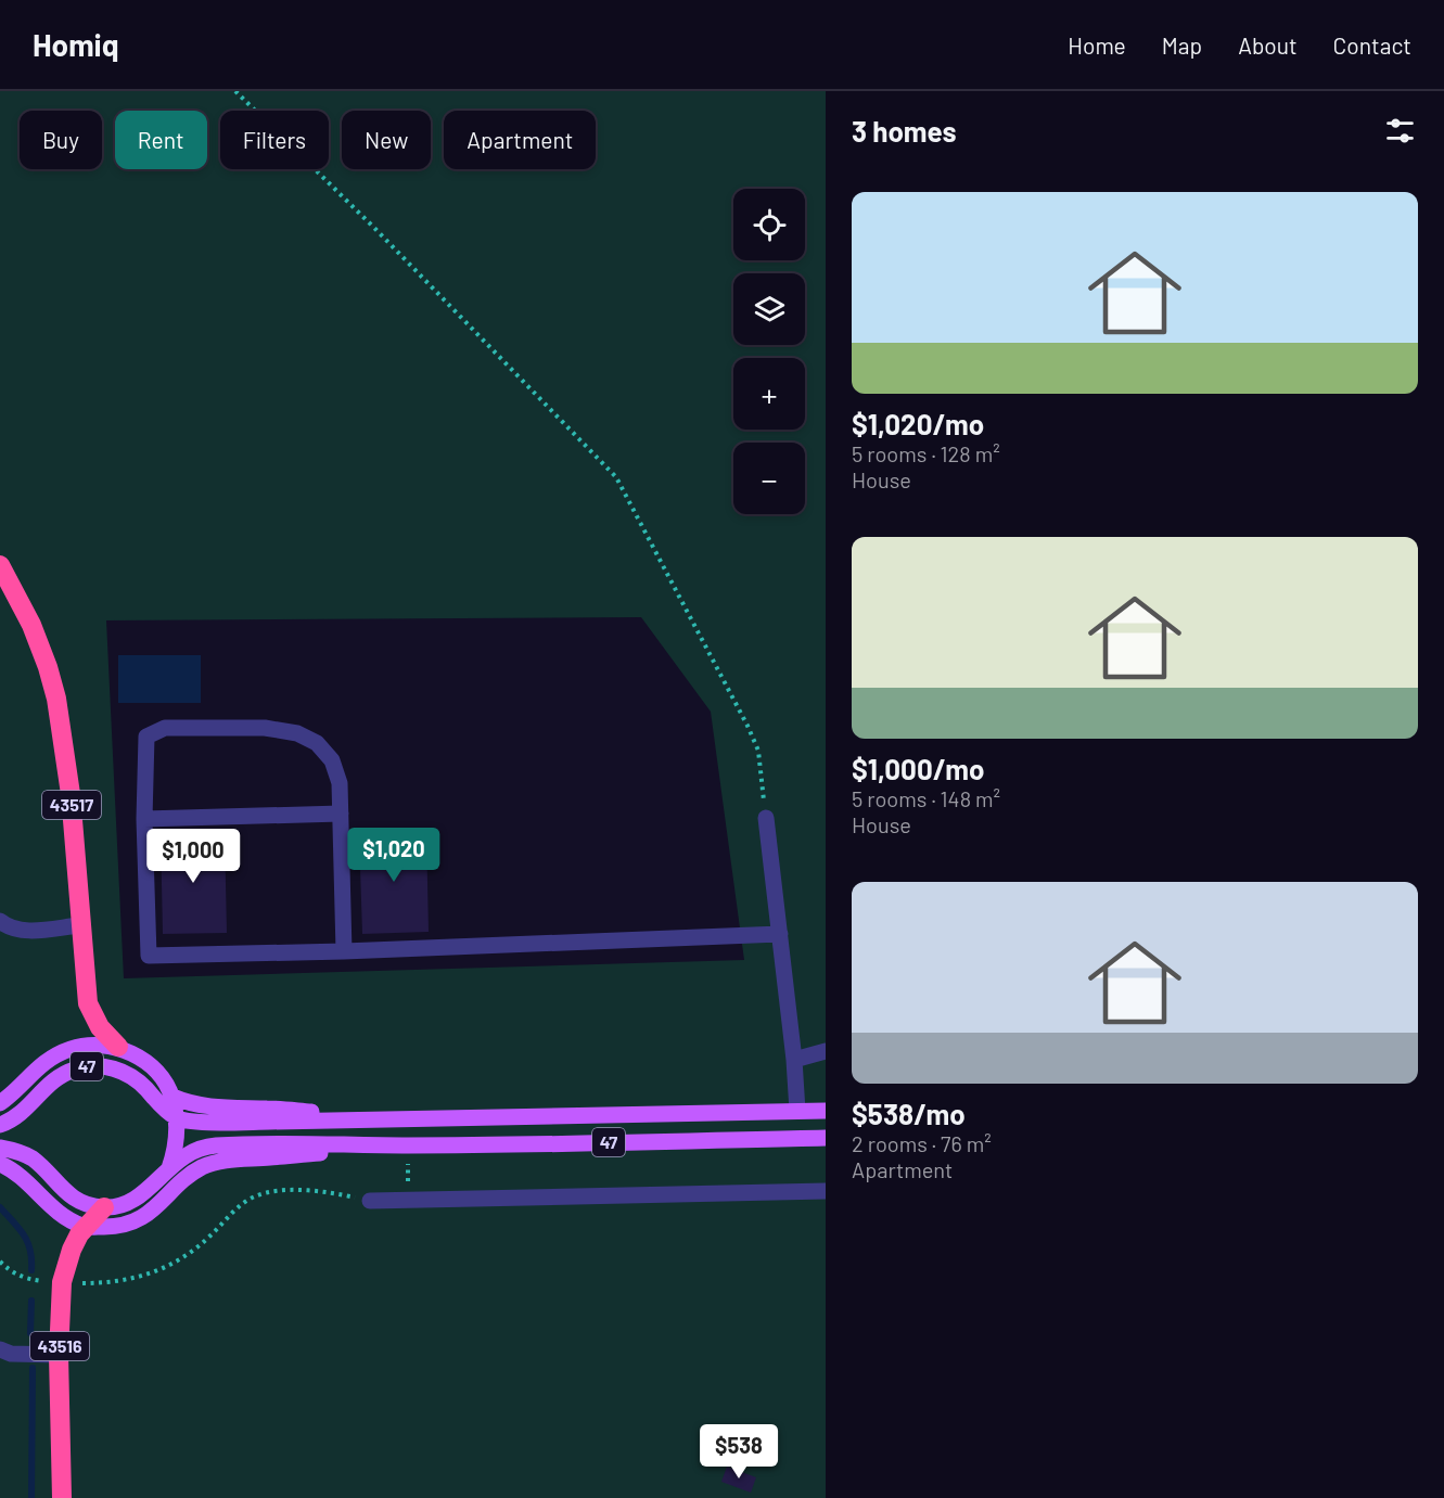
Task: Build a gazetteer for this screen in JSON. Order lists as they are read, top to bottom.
{
  "streets": {
    "highway": ["43517", "43516"],
    "main road": ["47"]
  },
  "crossings": [
    ["43517", "47"],
    ["47", "43516"]
  ],
  "page": {
    "header": "Homiq",
    "nav": [
      "Home",
      "Map",
      "About",
      "Contact"
    ],
    "heading": "3 homes",
    "chip": [
      "Buy",
      "Rent",
      "Filters",
      "New",
      "Apartment"
    ],
    "list": [
      {
        "name": "$1,020/mo",
        "note": "5 rooms · 128 m² · House"
      },
      {
        "name": "$1,000/mo",
        "note": "5 rooms · 148 m² · House"
      },
      {
        "name": "$538/mo",
        "note": "2 rooms · 76 m² · Apartment"
      }
    ],
    "map_buttons": ["+", "−"],
    "price": ["$1,020", "$1,000", "$538"]
  }
}
